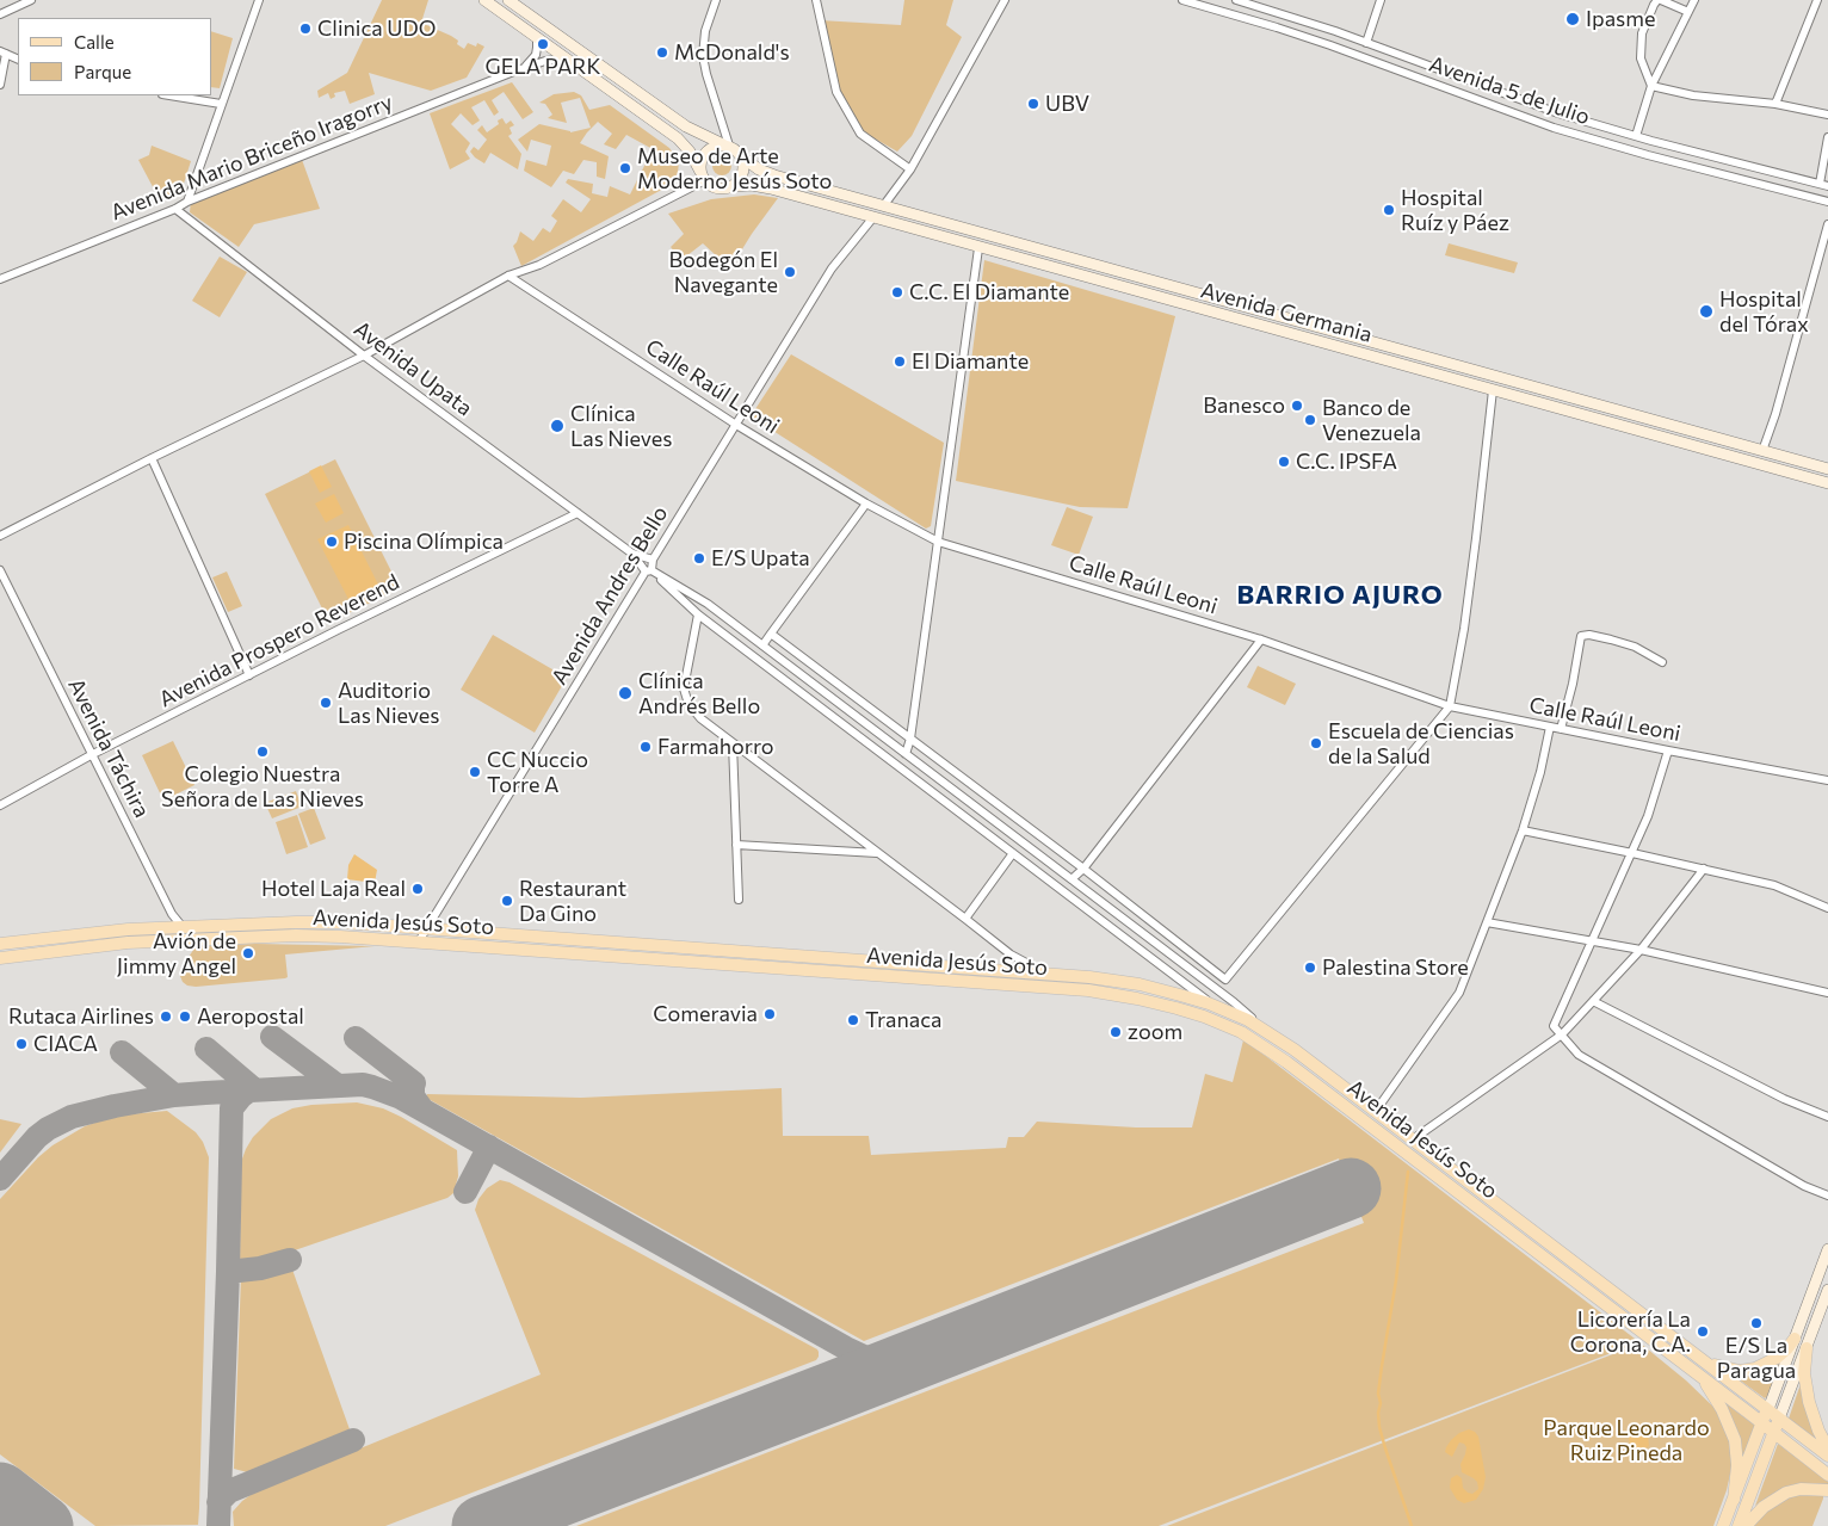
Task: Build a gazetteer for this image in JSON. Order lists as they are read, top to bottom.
{
  "streets": {
    "main road": ["Avenida Jesús Soto"],
    "street": [
      "Avenida 5 de Julio",
      "Avenida Mario Briceño Iragorry",
      "Avenida Germania",
      "Avenida Upata",
      "Calle Raúl Leoni",
      "Avenida Andres Bello",
      "Avenida Prospero Reverend",
      "Avenida Táchira"
    ]
  },
  "crossings": [
    ["Avenida Mario Briceño Iragorry", "Avenida Upata"],
    ["Avenida Germania", "Avenida Andres Bello"],
    ["Avenida Upata", "Avenida Andres Bello"],
    ["Avenida Upata", "Avenida Prospero Reverend"],
    ["Calle Raúl Leoni", "Avenida Andres Bello"],
    ["Avenida Andres Bello", "Avenida Jesús Soto"],
    ["Avenida Prospero Reverend", "Avenida Táchira"],
    ["Avenida Táchira", "Avenida Jesús Soto"]
  ],
  "districts": ["BARRIO AJURO"],
  "parks": ["Parque Leonardo Ruiz Pineda"],
  "places": [
    "Ipasme",
    "Clinica UDO",
    "GELA PARK",
    "McDonald's",
    "UBV",
    "Museo de Arte Moderno Jesús Soto",
    "Hospital Ruíz y Páez",
    "Bodegón El Navegante",
    "C.C. El Diamante",
    "Hospital del Tórax",
    "El Diamante",
    "Banesco",
    "Banco de Venezuela",
    "Clínica Las Nieves",
    "C.C. IPSFA",
    "Piscina Olímpica",
    "E/S Upata",
    "Clínica Andrés Bello",
    "Auditorio Las Nieves",
    "Escuela de Ciencias de la Salud",
    "Farmahorro",
    "Colegio Nuestra Señora de Las Nieves",
    "CC Nuccio Torre A",
    "Hotel Laja Real",
    "Restaurant Da Gino",
    "Avión de Jimmy Angel",
    "Palestina Store",
    "Comeravia",
    "Rutaca Airlines",
    "Aeropostal",
    "Tranaca",
    "zoom",
    "CIACA",
    "E/S La Paragua",
    "Licorería La Corona, C.A."
  ],
  "legend": ["Calle", "Parque"]
}
